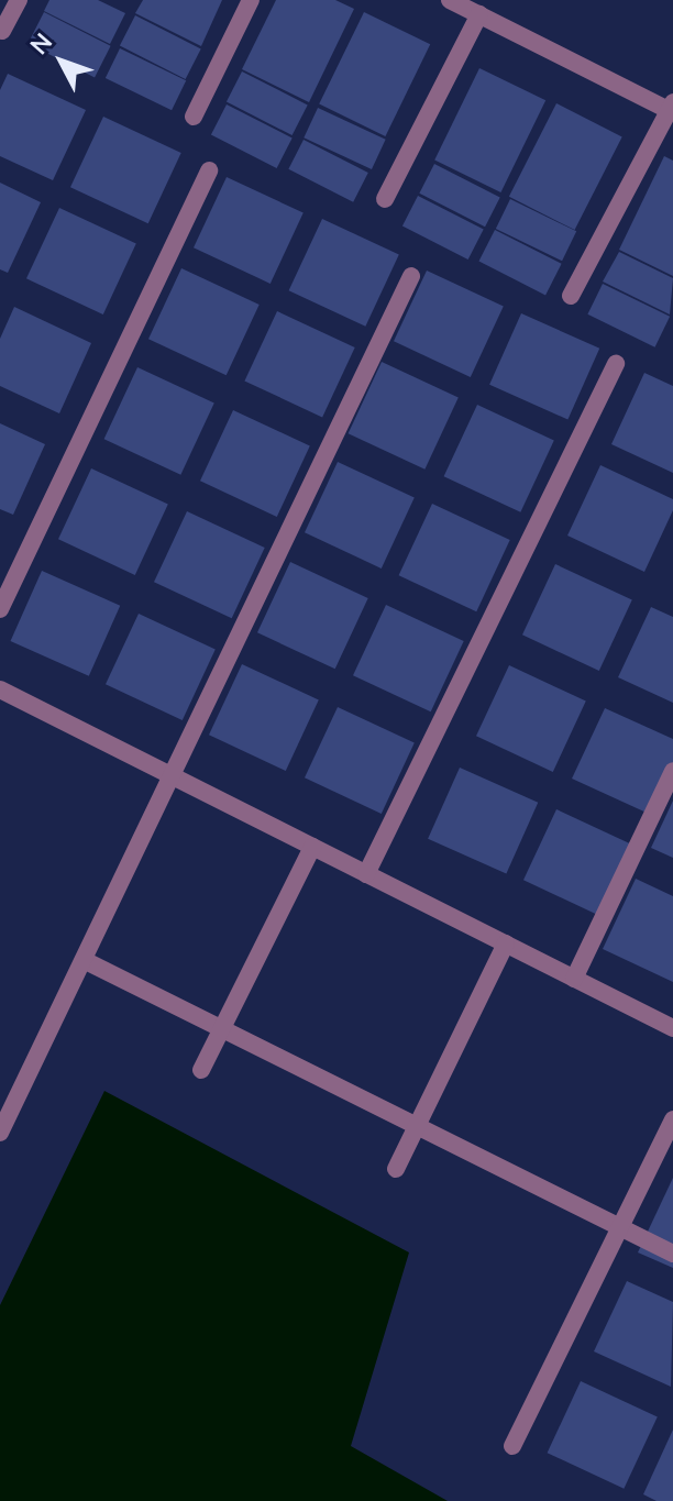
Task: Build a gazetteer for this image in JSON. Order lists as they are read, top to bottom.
{
  "north": "top left"
}
